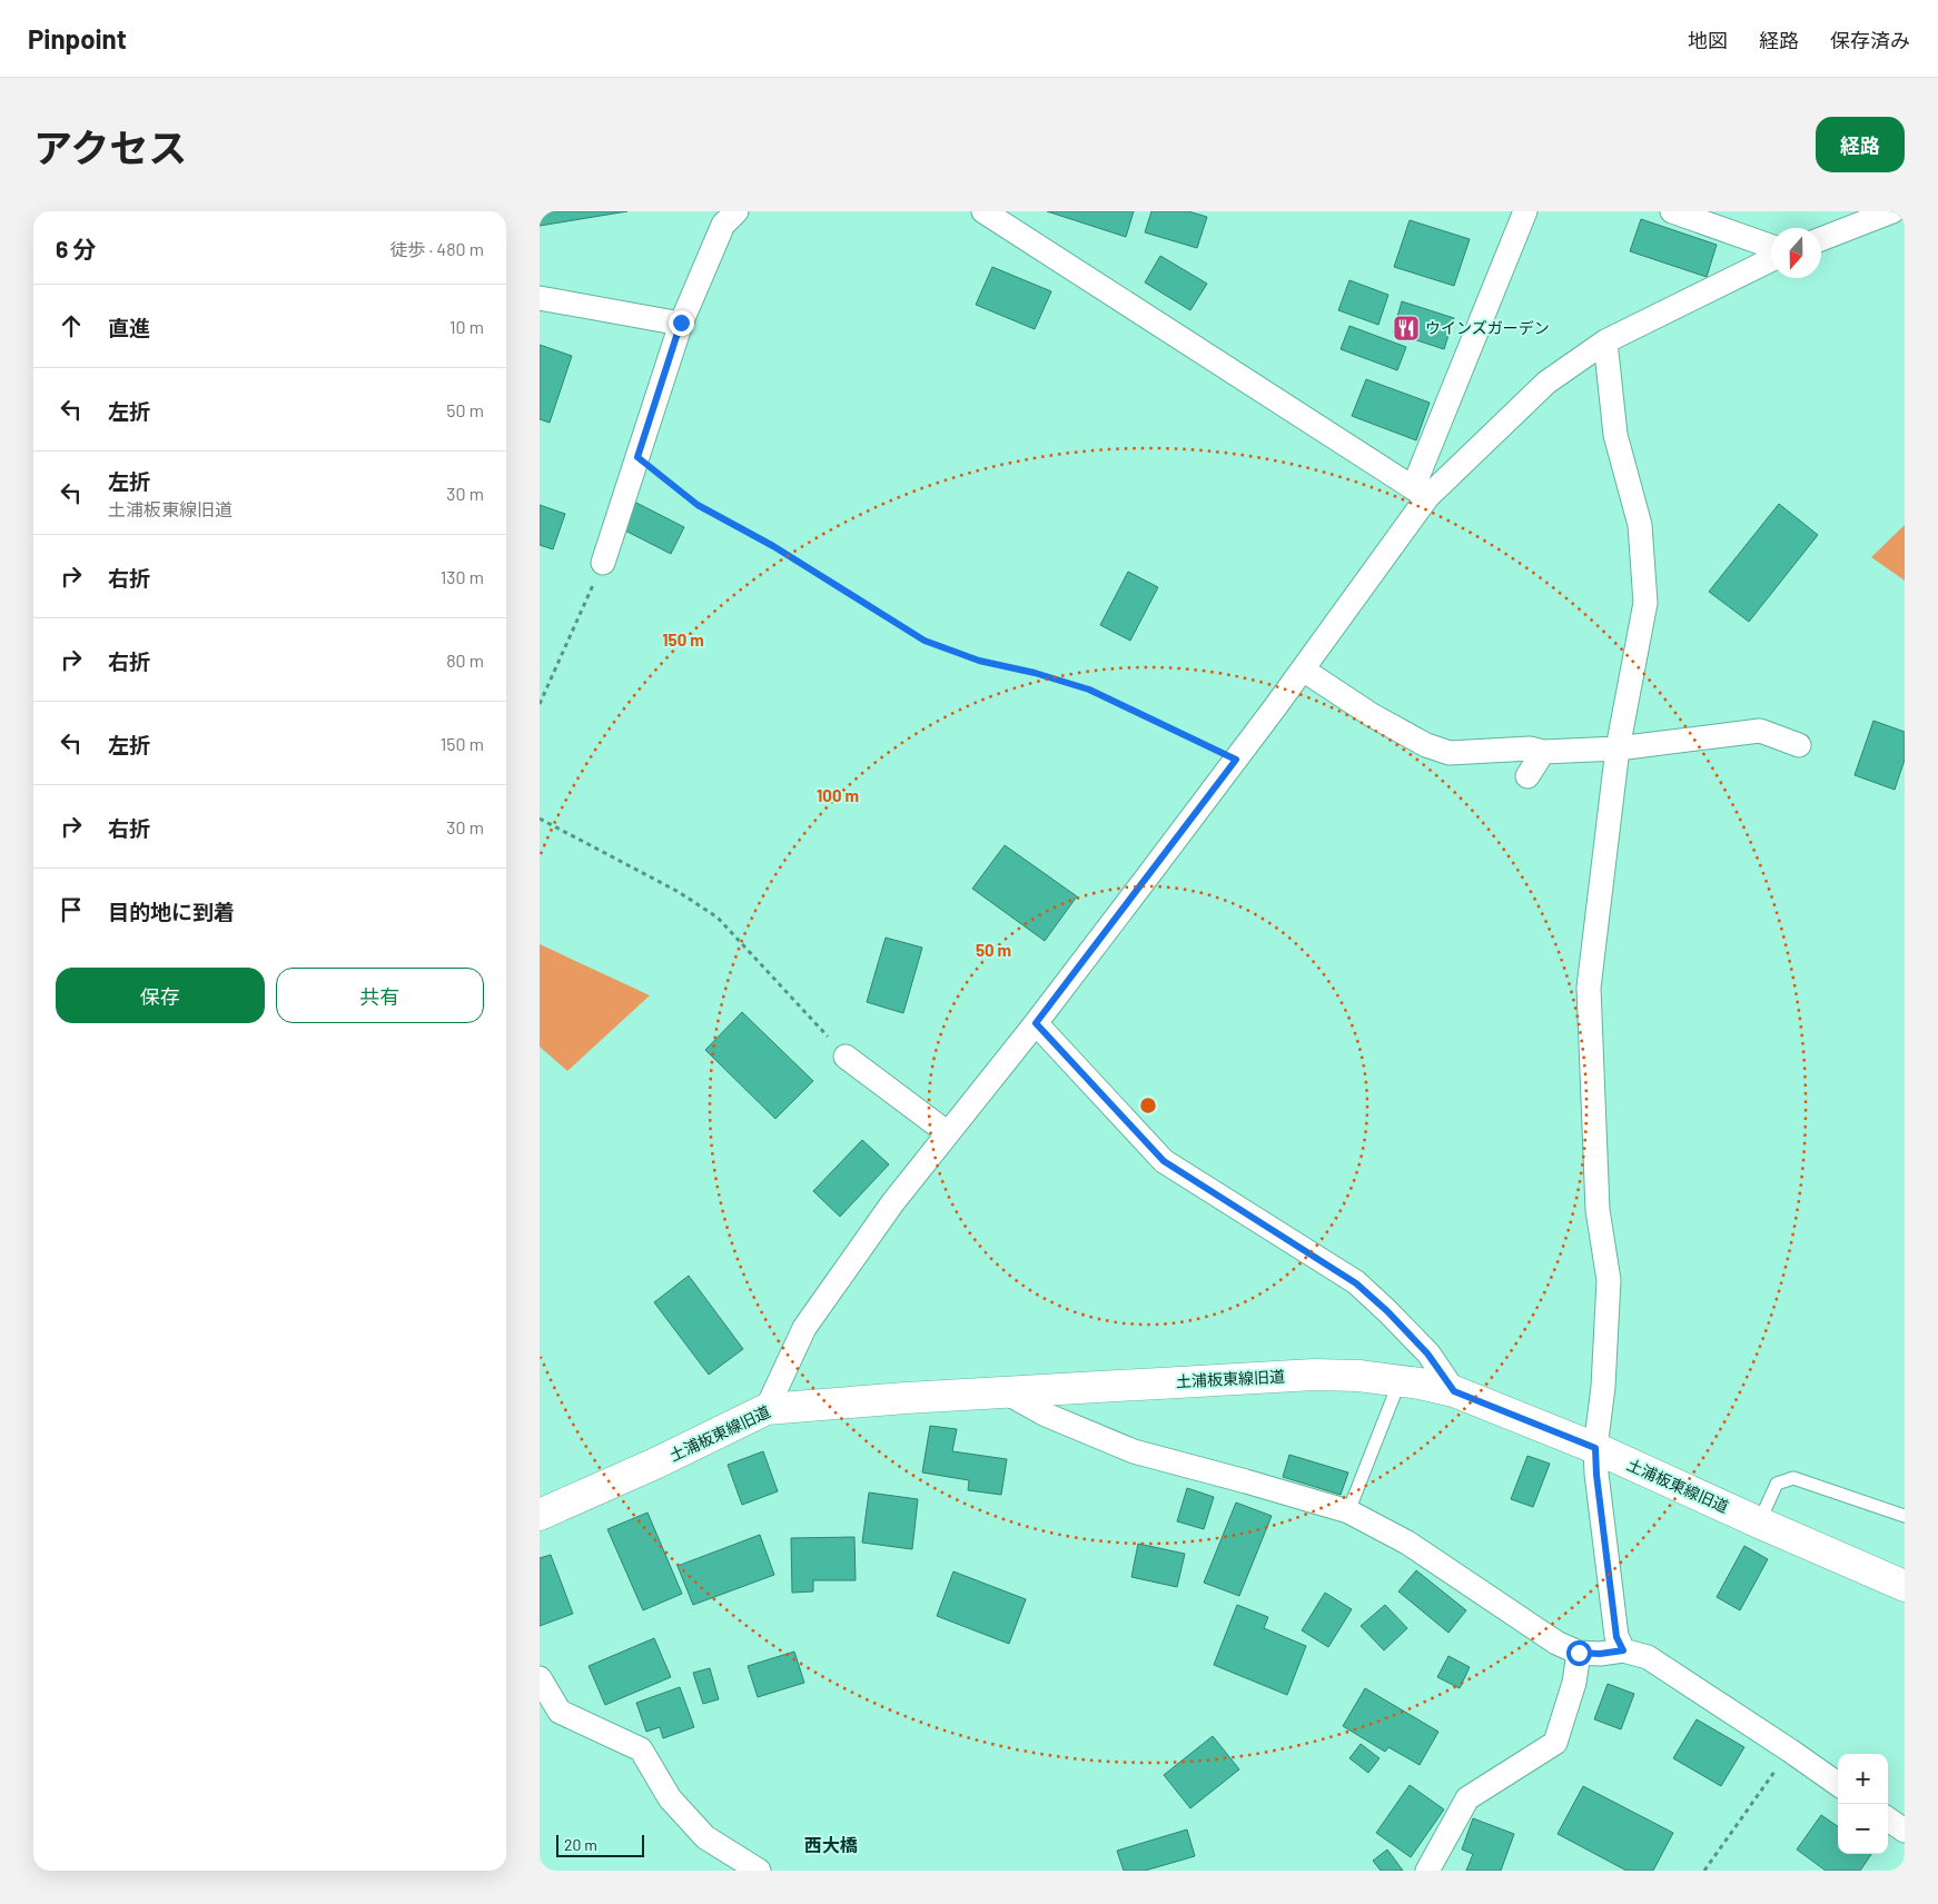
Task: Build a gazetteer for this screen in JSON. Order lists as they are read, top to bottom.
{
  "streets": {
    "street": ["土浦板東線旧道"]
  },
  "districts": ["西大橋"],
  "places": {
    "restaurant": ["ウインズガーデン"]
  },
  "scale_bar": "20 m",
  "north": "bottom",
  "page": {
    "header": "Pinpoint",
    "nav": ["地図", "経路", "保存済み"],
    "title": "アクセス",
    "buttons": [
      "経路",
      ["保存", "共有"]
    ],
    "heading": ["6 分", "徒歩 · 480 m"],
    "list": [
      ["直進", "10 m"],
      ["左折", "50 m"],
      ["左折", "土浦板東線旧道", "30 m"],
      ["右折", "130 m"],
      ["右折", "80 m"],
      ["左折", "150 m"],
      ["右折", "30 m"],
      "目的地に到着"
    ],
    "map_buttons": ["+", "−"],
    "scale": "20 m"
  },
  "rings": ["150 m", "100 m", "50 m"]
}
